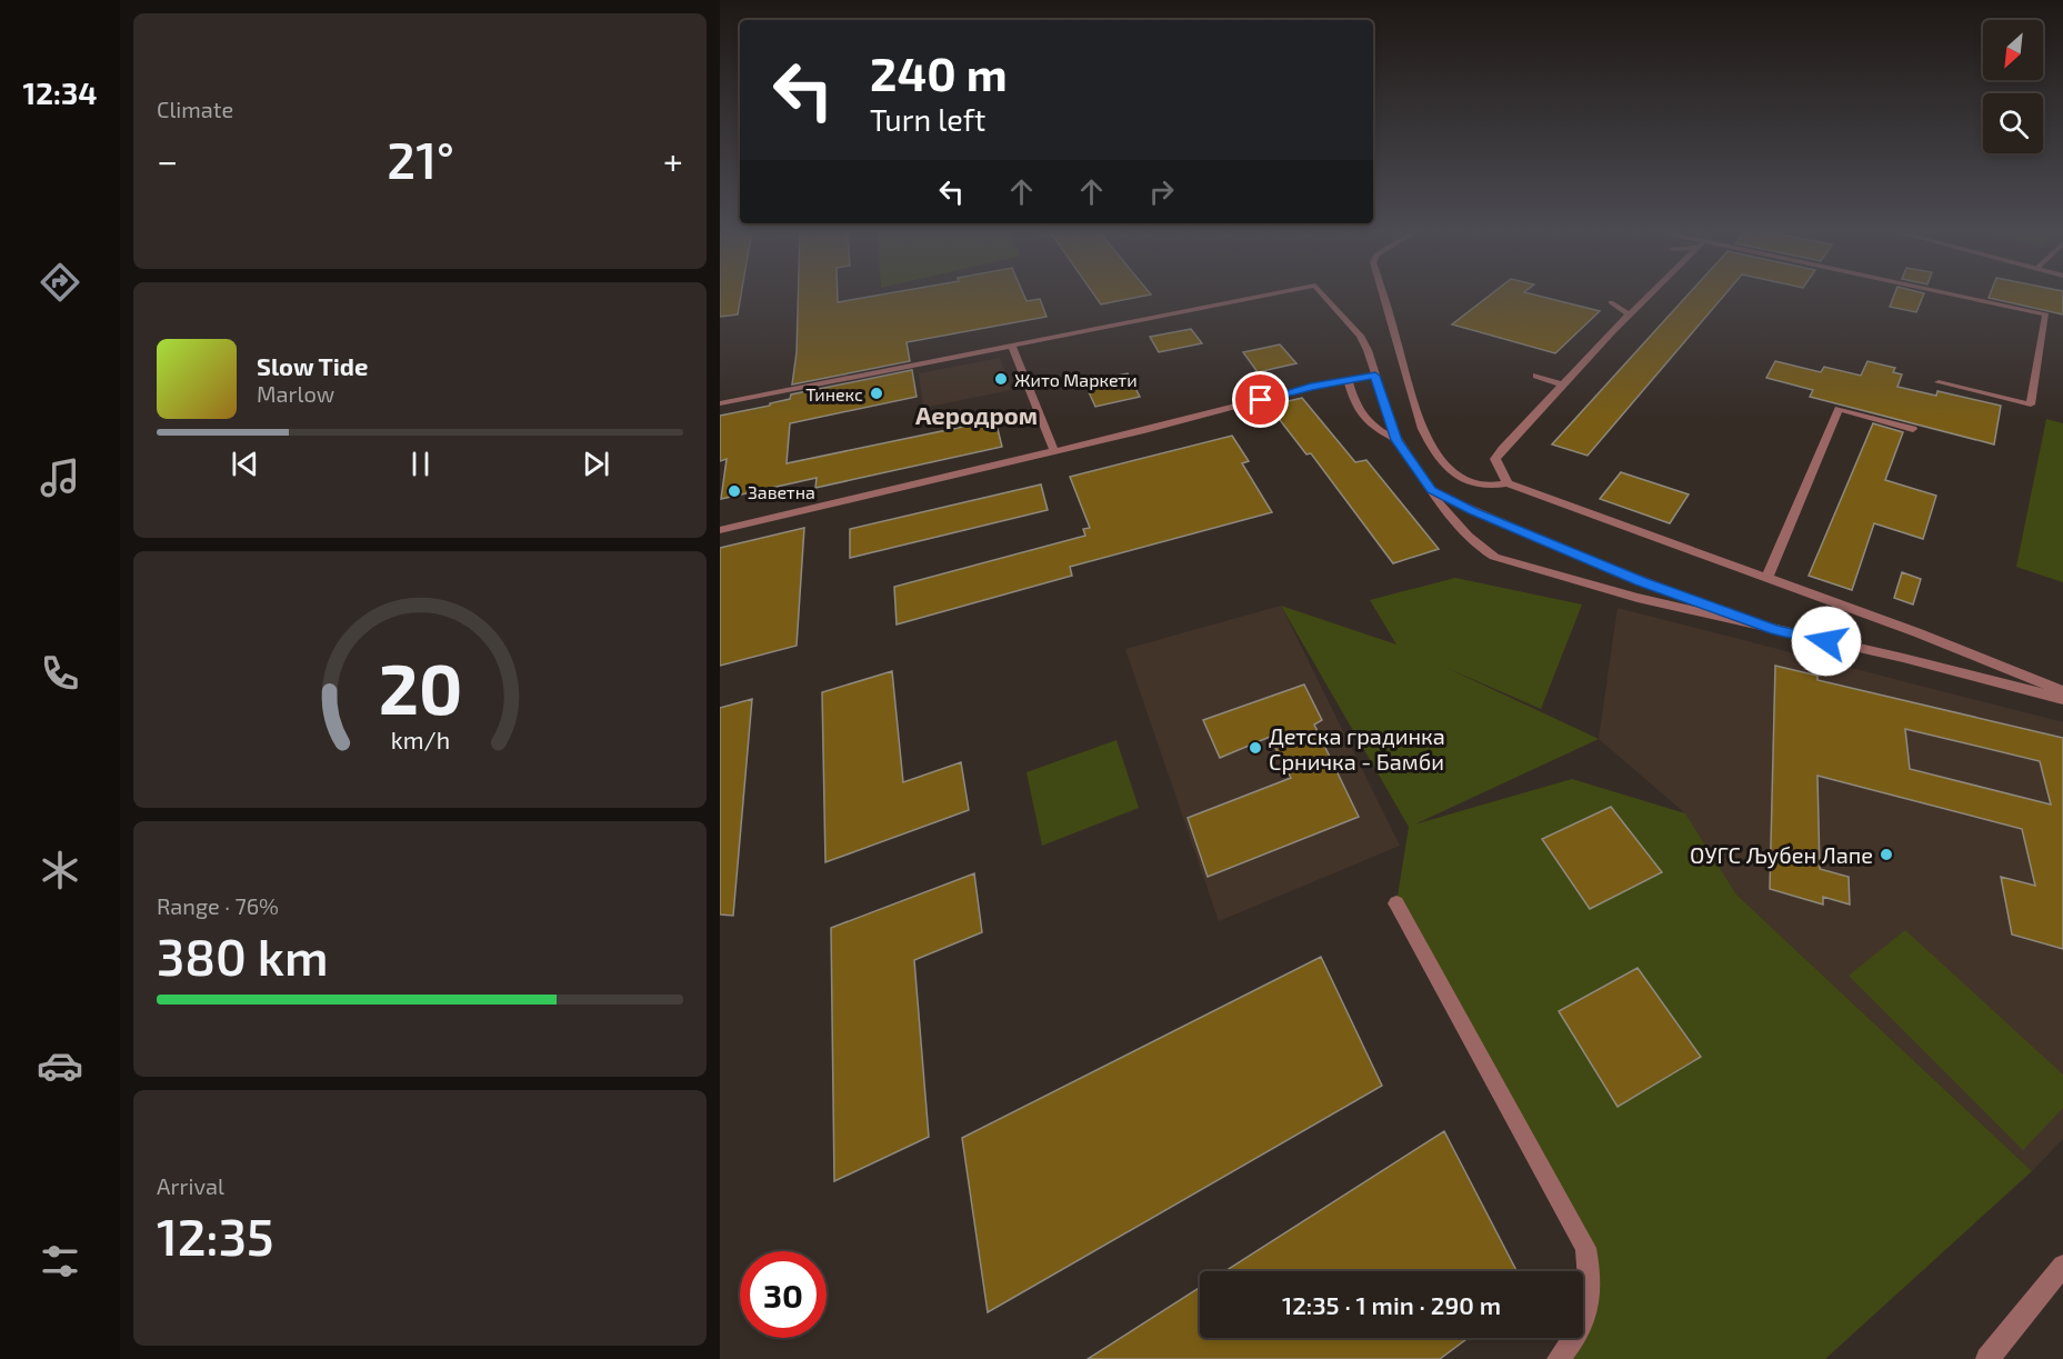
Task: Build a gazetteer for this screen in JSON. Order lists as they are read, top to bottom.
{
  "districts": ["Аеродром"],
  "places": [
    "Жито Маркети",
    "Тинекс",
    "Заветна",
    "Детска градинка Срничка - Бамби",
    "ОУГС Љубен Лапе"
  ],
  "north": "bottom left",
  "page": {
    "tabs": "12:34",
    "tile": [
      "Climate",
      ["Range · 76%", "380 km"],
      ["Arrival", "12:35"]
    ],
    "turn": ["240 m", "Turn left"],
    "heat": ["−", "21°", "+"],
    "song": ["Slow Tide", "Marlow"],
    "limit": "30",
    "trip": "12:35 · 1 min · 290 m",
    "gauge": ["20", "km/h"]
  }
}
